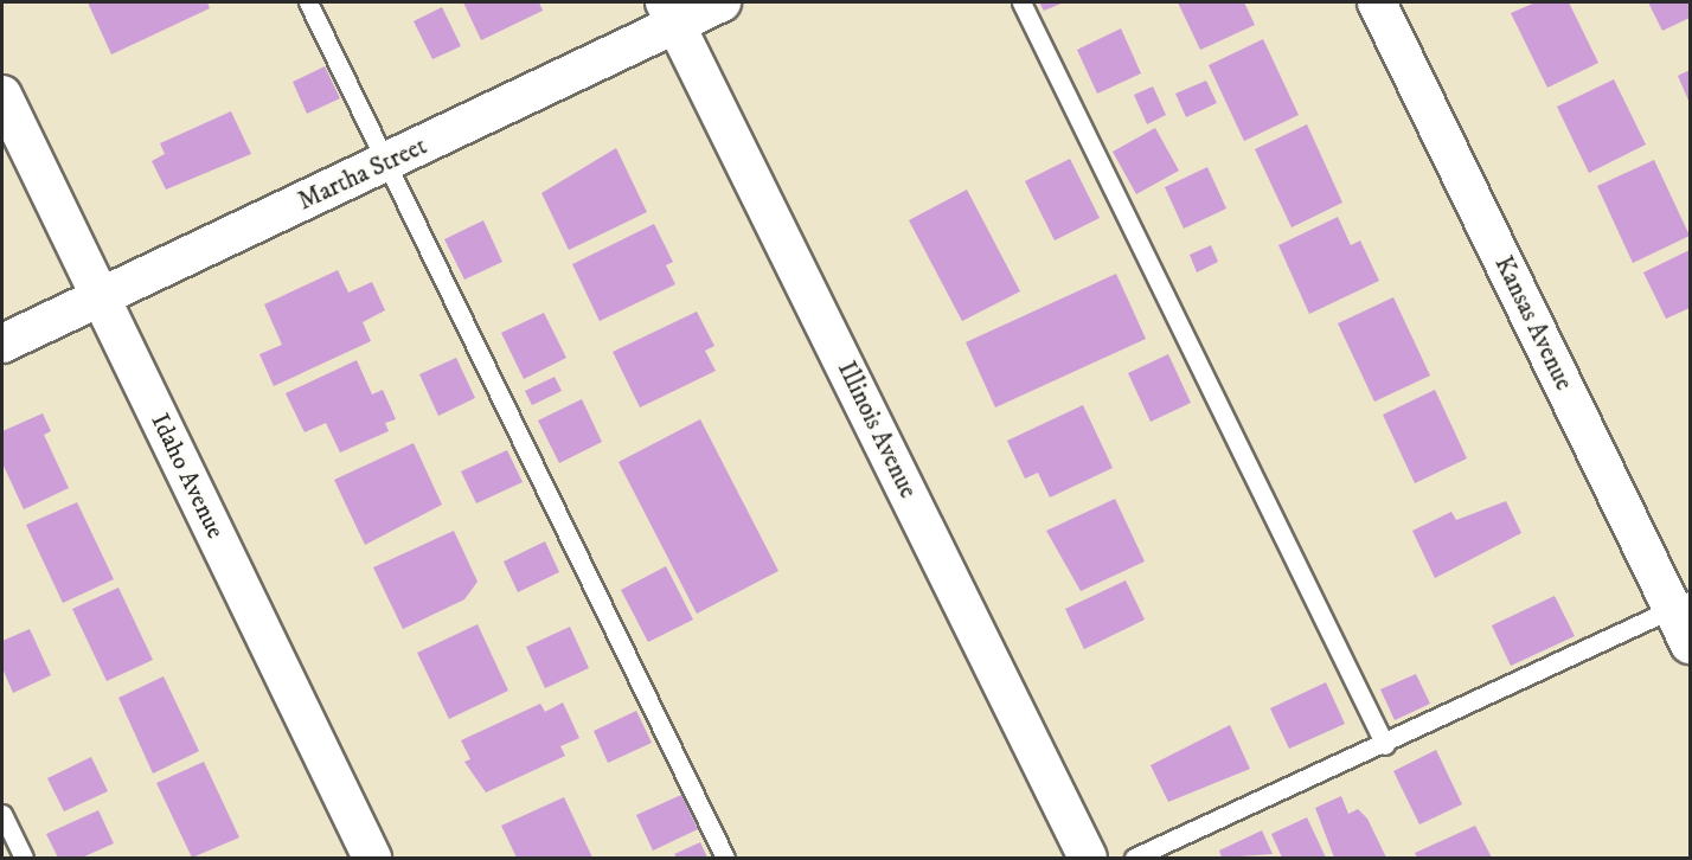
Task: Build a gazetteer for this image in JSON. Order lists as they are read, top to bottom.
{
  "streets": {
    "street": [
      "Martha Street",
      "Kansas Avenue",
      "Illinois Avenue",
      "Idaho Avenue"
    ]
  },
  "crossings": [
    ["Martha Street", "Illinois Avenue"],
    ["Martha Street", "Idaho Avenue"]
  ]
}
